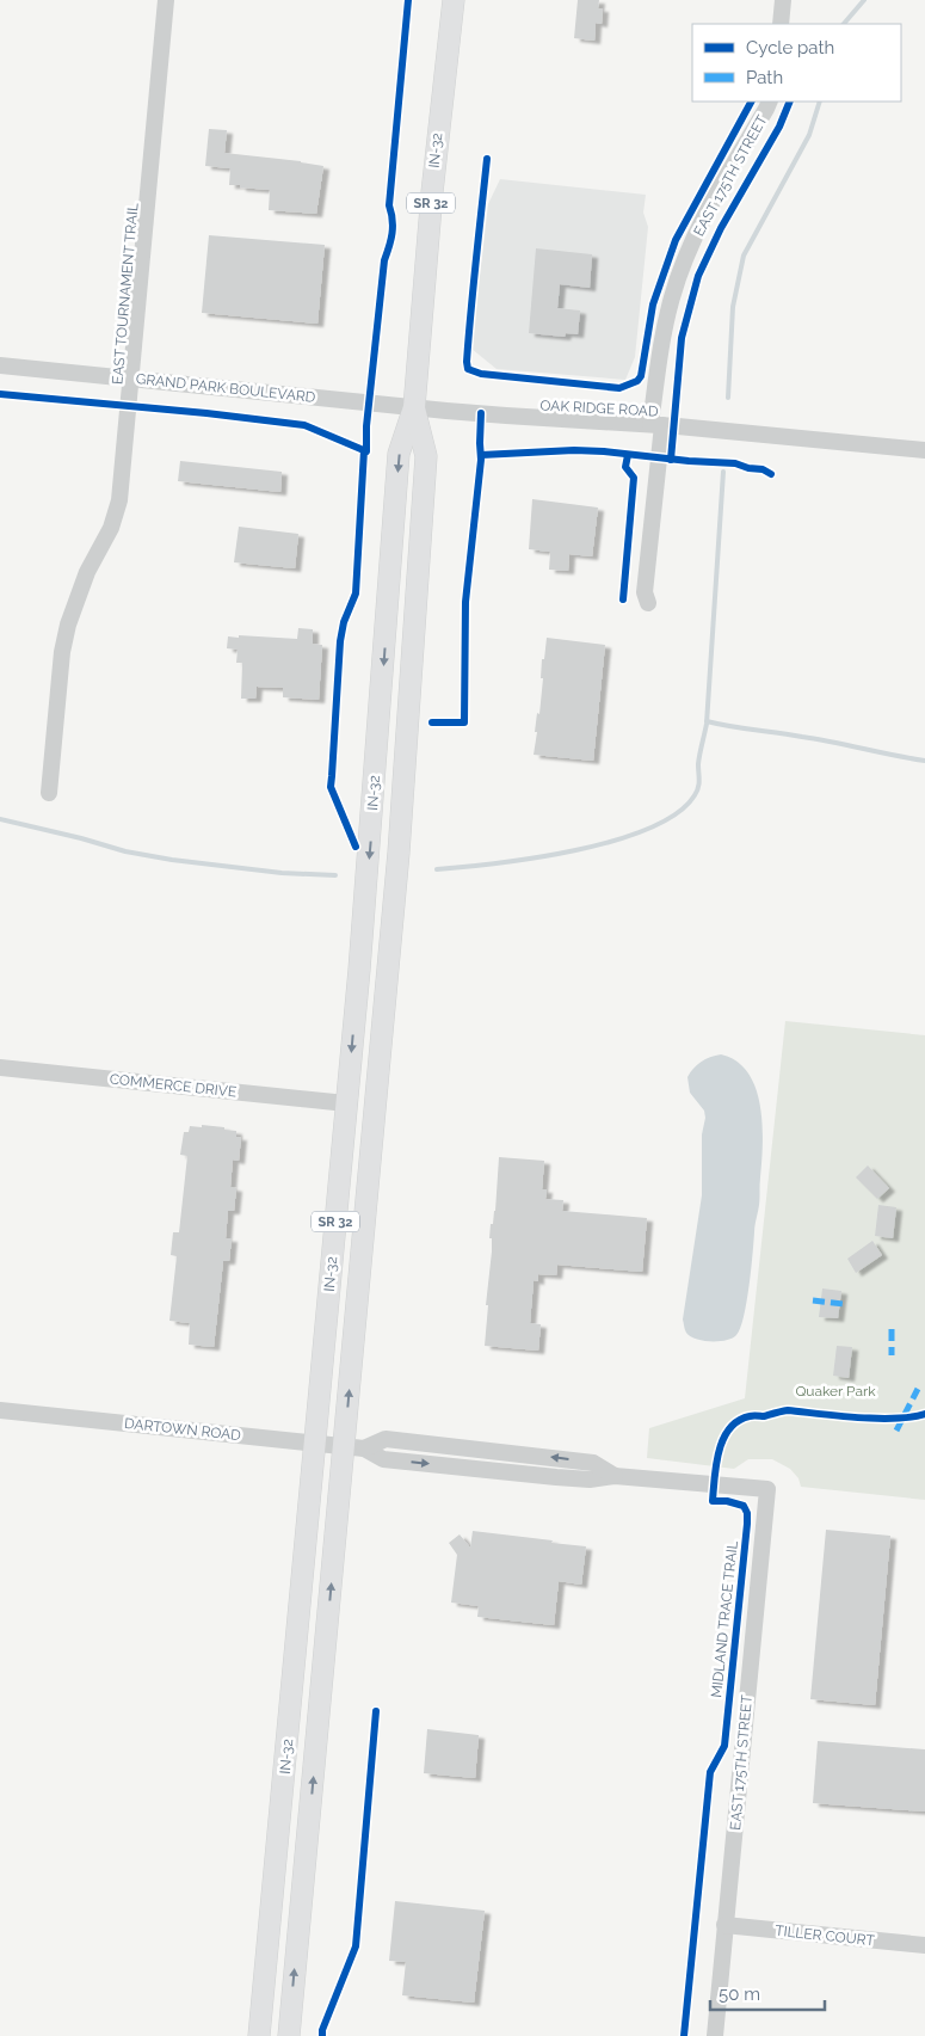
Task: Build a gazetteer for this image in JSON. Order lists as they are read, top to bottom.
{
  "streets": {
    "main road": ["IN-32", "SR 32"],
    "street": [
      "EAST 175TH STREET",
      "EAST TOURNAMENT TRAIL",
      "GRAND PARK BOULEVARD",
      "OAK RIDGE ROAD",
      "COMMERCE DRIVE",
      "DARTOWN ROAD",
      "TILLER COURT"
    ],
    "cycle path": ["MIDLAND TRACE TRAIL"]
  },
  "crossings": [
    ["IN-32", "GRAND PARK BOULEVARD"],
    ["IN-32", "OAK RIDGE ROAD"],
    ["IN-32", "COMMERCE DRIVE"],
    ["IN-32", "DARTOWN ROAD"],
    ["EAST 175TH STREET", "OAK RIDGE ROAD"],
    ["EAST 175TH STREET", "DARTOWN ROAD"],
    ["EAST 175TH STREET", "TILLER COURT"],
    ["EAST TOURNAMENT TRAIL", "GRAND PARK BOULEVARD"],
    ["GRAND PARK BOULEVARD", "OAK RIDGE ROAD"]
  ],
  "parks": ["Quaker Park"],
  "legend": ["Cycle path", "Path"],
  "scale_bar": "50 m"
}
